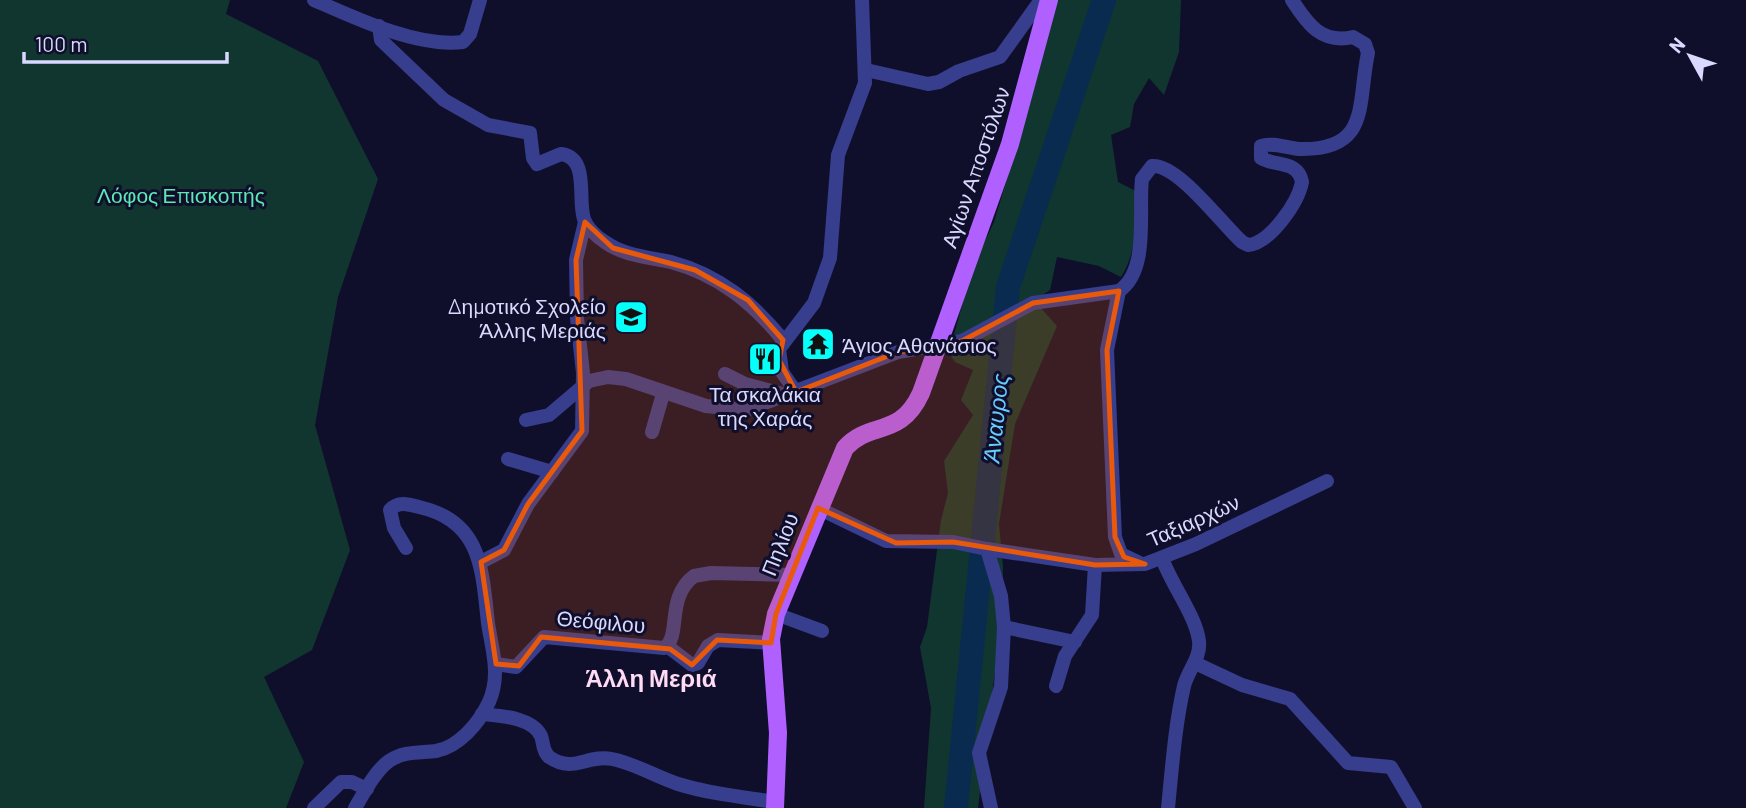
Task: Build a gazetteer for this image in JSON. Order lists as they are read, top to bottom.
{
  "streets": {
    "main road": ["Αγίων Αποστόλων", "Πηλίου"],
    "street": ["Ταξιαρχών", "Θεόφιλου"]
  },
  "crossings": [
    ["Αγίων Αποστόλων", "Πηλίου"],
    ["Ταξιαρχών", "Πηλίου"],
    ["Πηλίου", "Θεόφιλου"]
  ],
  "districts": ["Άλλη Μεριά"],
  "water": ["Άναυρος"],
  "parks": ["Λόφος Επισκοπής"],
  "places": {
    "school or university": ["Δημοτικό Σχολείο Άλλης Μεριάς"],
    "temple": ["Άγιος Αθανάσιος"],
    "restaurant": ["Τα σκαλάκια της Χαράς"]
  },
  "scale_bar": "100 m",
  "north": "top left"
}
